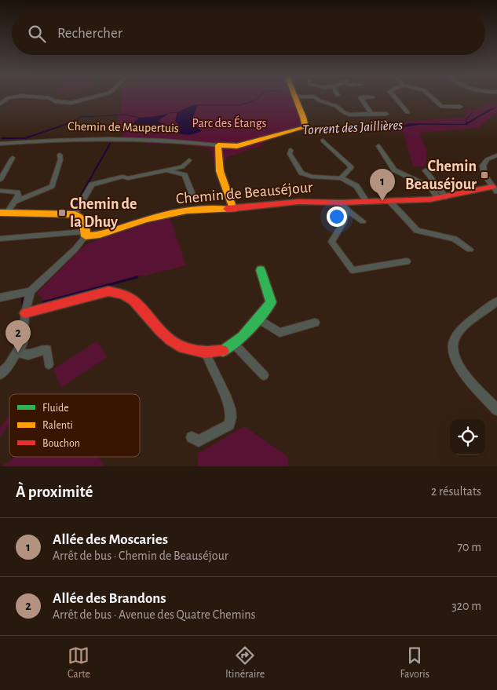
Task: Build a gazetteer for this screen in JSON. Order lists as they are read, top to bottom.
{
  "streets": {
    "street": ["Chemin de Maupertuis", "Chemin de Beauséjour"]
  },
  "water": ["Torrent des Jaillières"],
  "parks": ["Parc des Étangs"],
  "places": {
    "transit": ["Chemin Beauséjour", "Chemin de la Dhuy"]
  },
  "legend": ["Fluide", "Ralenti", "Bouchon"],
  "page": {
    "search": "Rechercher",
    "pins": ["1", "2"],
    "heading": ["À proximité", "2 résultats"],
    "list": [
      {
        "mark": "1",
        "name": "Allée des Moscaries",
        "note": "Arrêt de bus · Chemin de Beauséjour",
        "value": "70 m"
      },
      {
        "mark": "2",
        "name": "Allée des Brandons",
        "note": "Arrêt de bus · Avenue des Quatre Chemins",
        "value": "320 m"
      }
    ],
    "nav": ["Carte", "Itinéraire", "Favoris"]
  }
}
